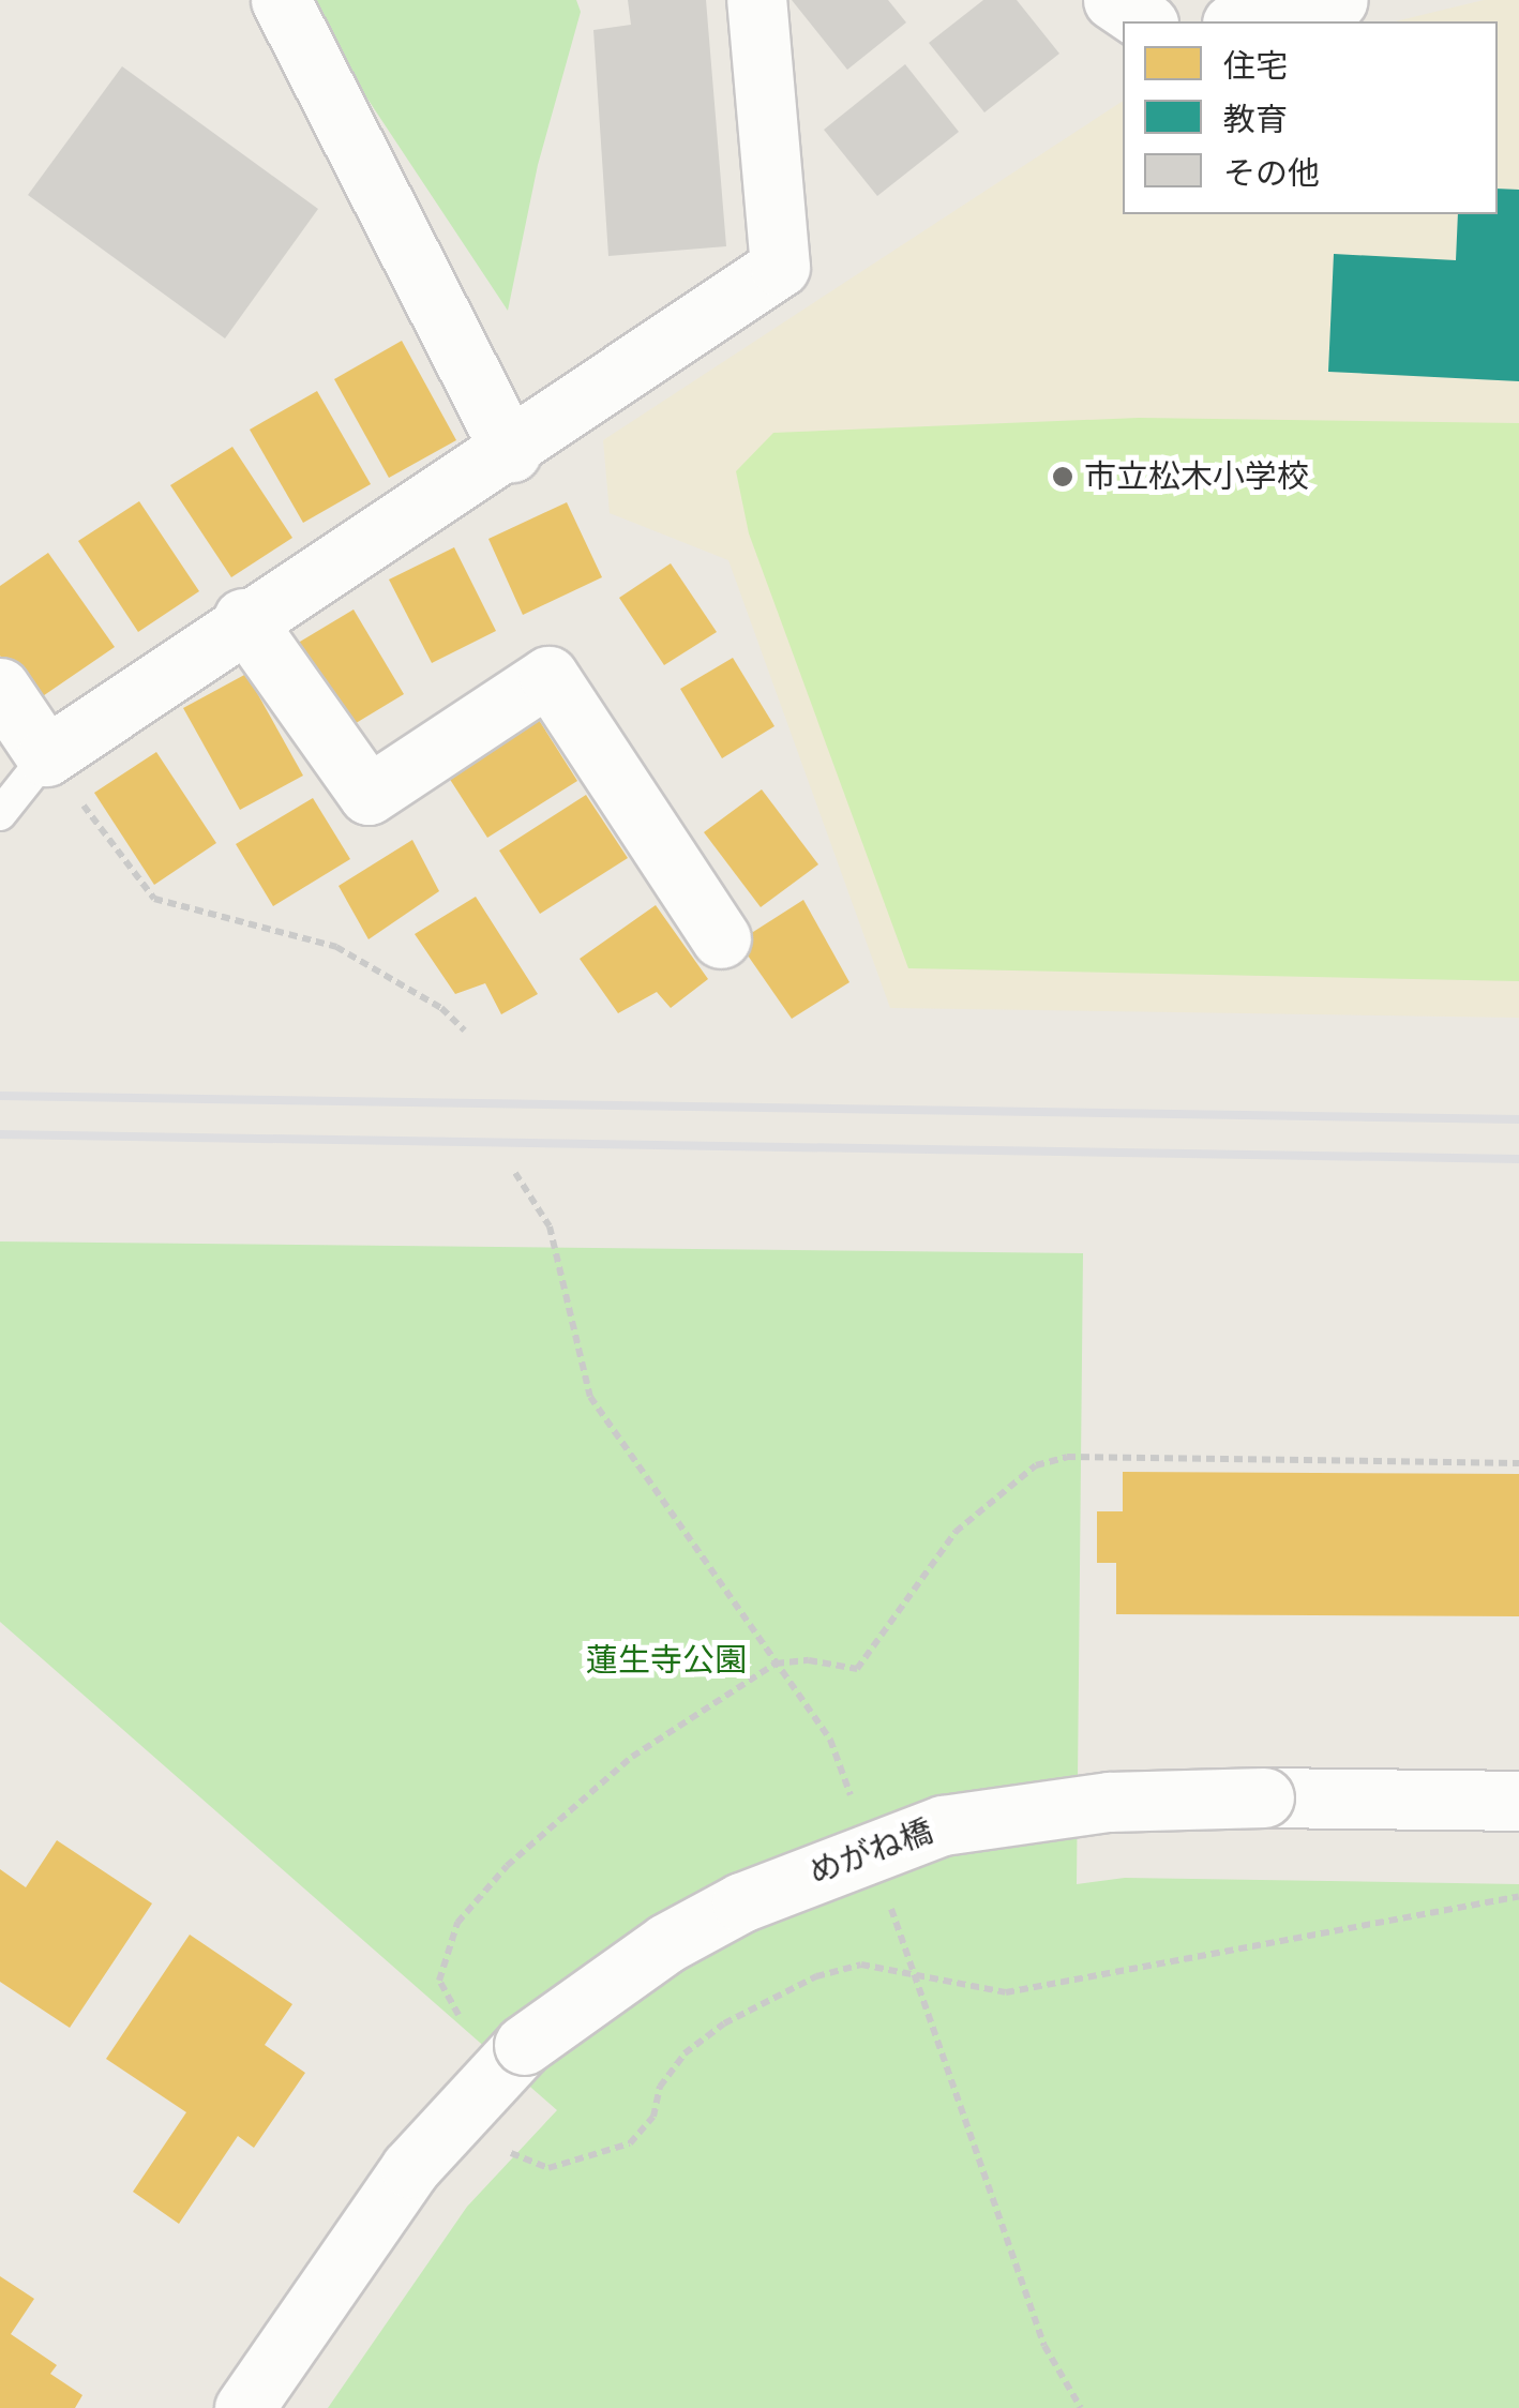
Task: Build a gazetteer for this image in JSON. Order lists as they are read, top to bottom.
{
  "streets": {
    "street": ["めがね橋"]
  },
  "parks": ["蓮生寺公園"],
  "places": ["市立松木小学校"],
  "legend": ["住宅", "教育", "その他"]
}
